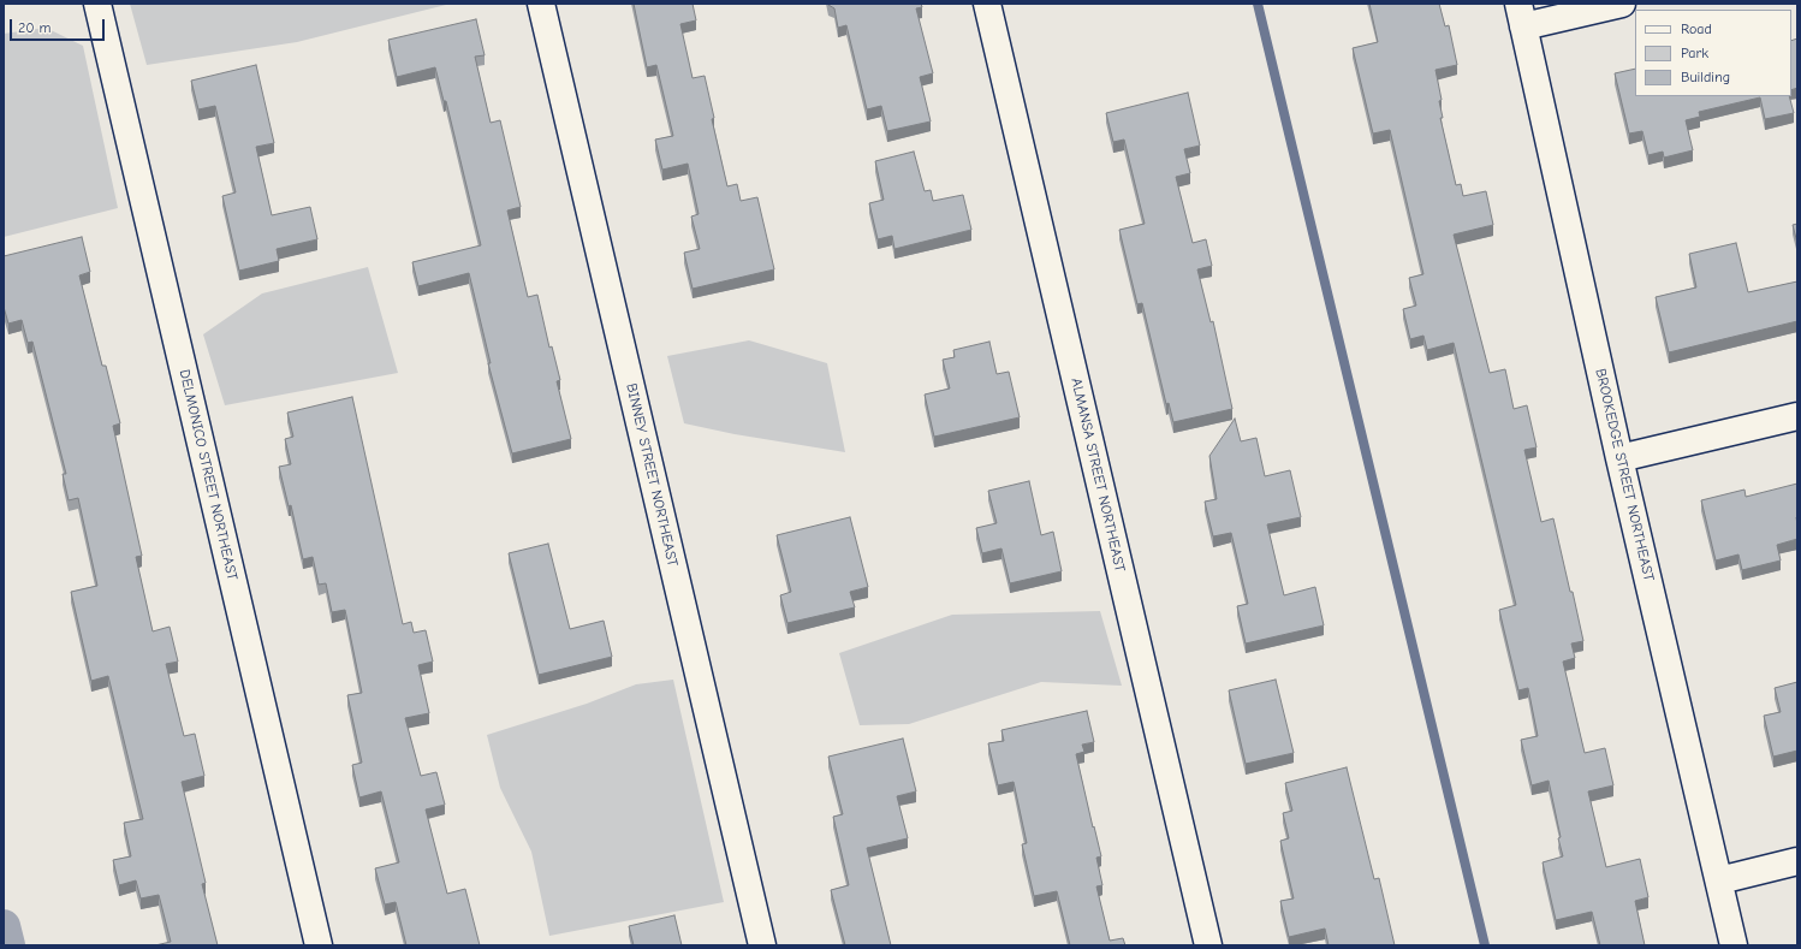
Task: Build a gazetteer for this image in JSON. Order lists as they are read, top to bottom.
{
  "streets": {
    "street": [
      "DELMONICO STREET NORTHEAST",
      "BINNEY STREET NORTHEAST",
      "ALMANSA STREET NORTHEAST",
      "BROOKEDGE STREET NORTHEAST"
    ]
  },
  "legend": ["Road", "Park", "Building"],
  "scale_bar": "20 m"
}
